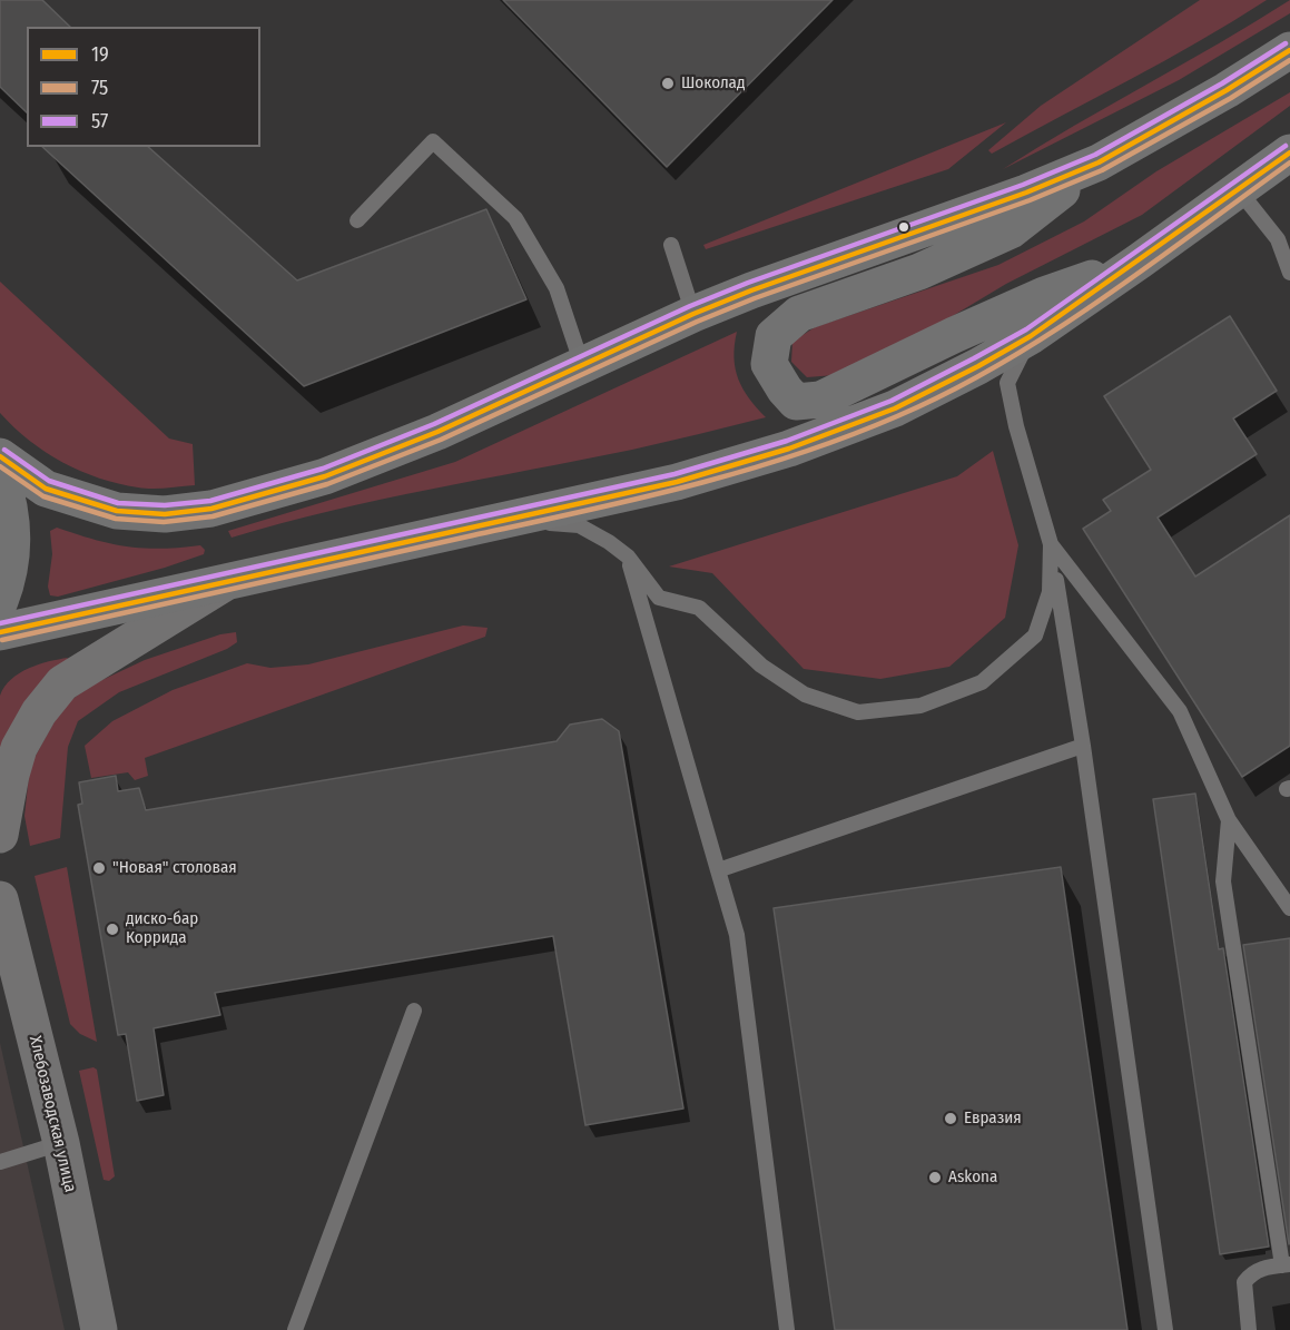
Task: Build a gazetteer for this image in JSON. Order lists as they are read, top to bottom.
{
  "streets": {
    "main road": ["Хлебозаводская улица"]
  },
  "places": [
    "Шоколад",
    "\"Новая\" столовая",
    "диско-бар Коррида",
    "Евразия",
    "Askona"
  ],
  "lines": ["transit line 57", "transit line 19", "transit line 75"],
  "legend": ["19", "75", "57"]
}
